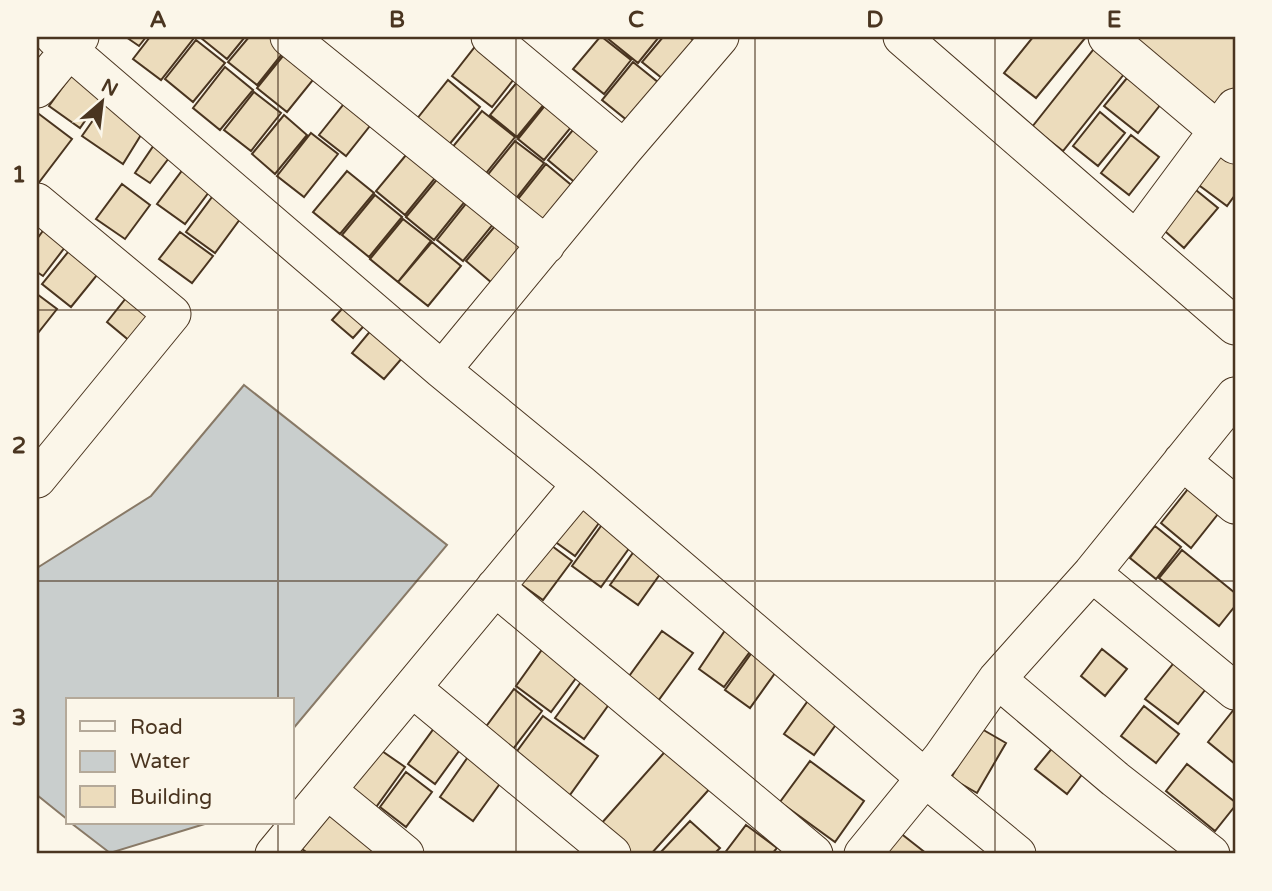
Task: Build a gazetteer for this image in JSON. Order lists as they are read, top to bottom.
{
  "legend": ["Road", "Water", "Building"],
  "north": "top right",
  "grid": {
    "columns": [
      "A",
      "B",
      "C",
      "D",
      "E"
    ],
    "rows": ["1", "2", "3"]
  }
}
